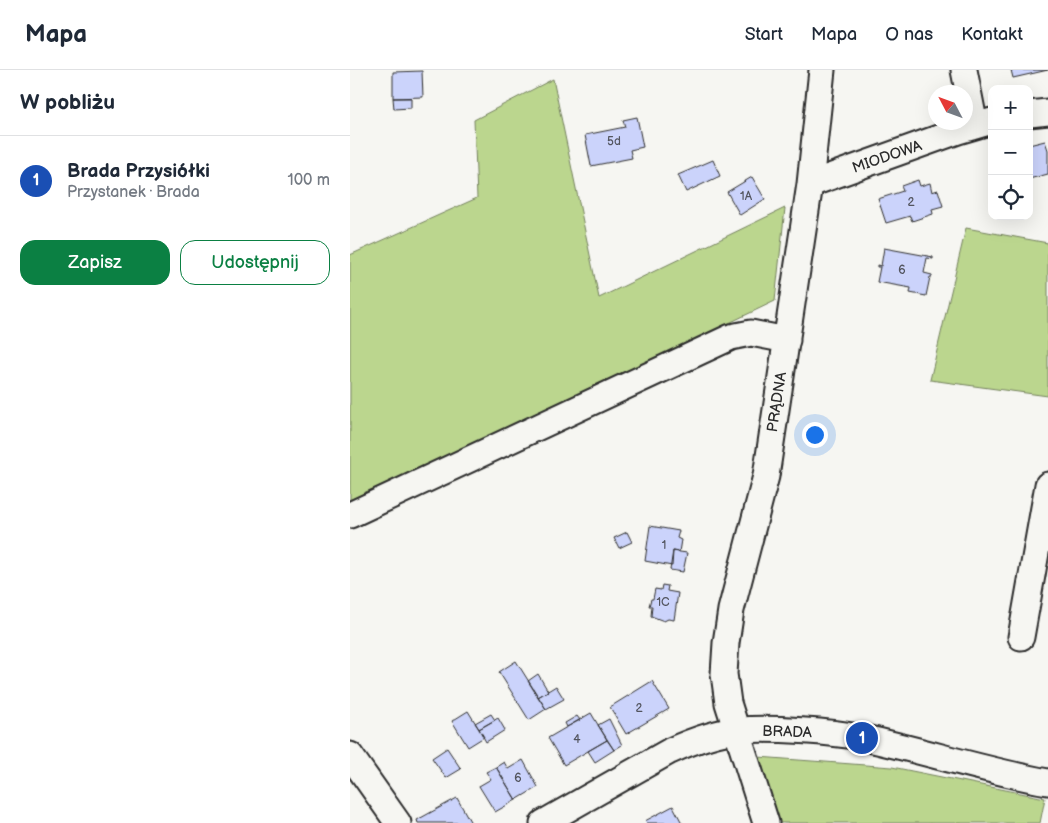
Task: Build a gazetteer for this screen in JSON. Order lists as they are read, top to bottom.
{
  "streets": {
    "street": ["MIODOWA", "PRĄDNA", "BRADA"]
  },
  "crossings": [
    ["MIODOWA", "PRĄDNA"],
    ["PRĄDNA", "BRADA"]
  ],
  "house_numbers": [
    "5d",
    "1A",
    "2",
    "6",
    "1",
    "1C",
    "2",
    "4",
    "6"
  ],
  "north": "top left",
  "page": {
    "header": "Mapa",
    "nav": [
      "Start",
      "Mapa",
      "O nas",
      "Kontakt"
    ],
    "heading": "W pobliżu",
    "map_buttons": ["+", "−"],
    "list": [
      {
        "mark": "1",
        "name": "Brada Przysiółki",
        "note": "Przystanek · Brada",
        "value": "100 m"
      }
    ],
    "buttons": ["Zapisz", "Udostępnij"],
    "pins": "1"
  }
}
